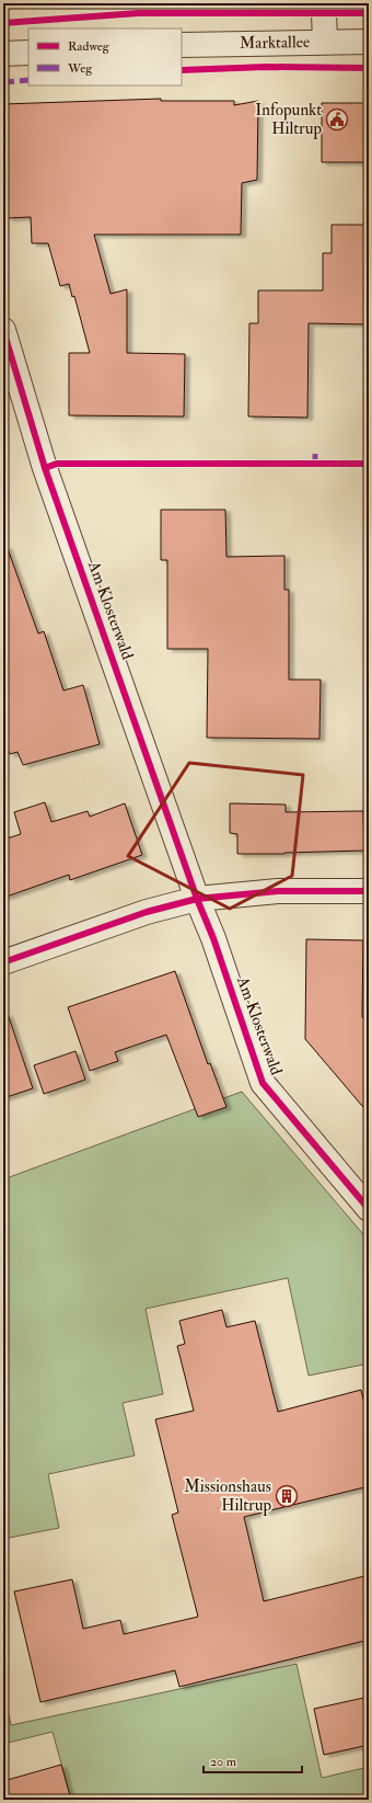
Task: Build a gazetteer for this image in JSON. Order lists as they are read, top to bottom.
{
  "streets": {
    "street": ["Marktallee", "Am Klosterwald"]
  },
  "places": {
    "public building": ["Infopunkt Hiltrup"],
    "building": ["Missionshaus Hiltrup"]
  },
  "legend": ["Radweg", "Weg"],
  "scale_bar": "20 m"
}
